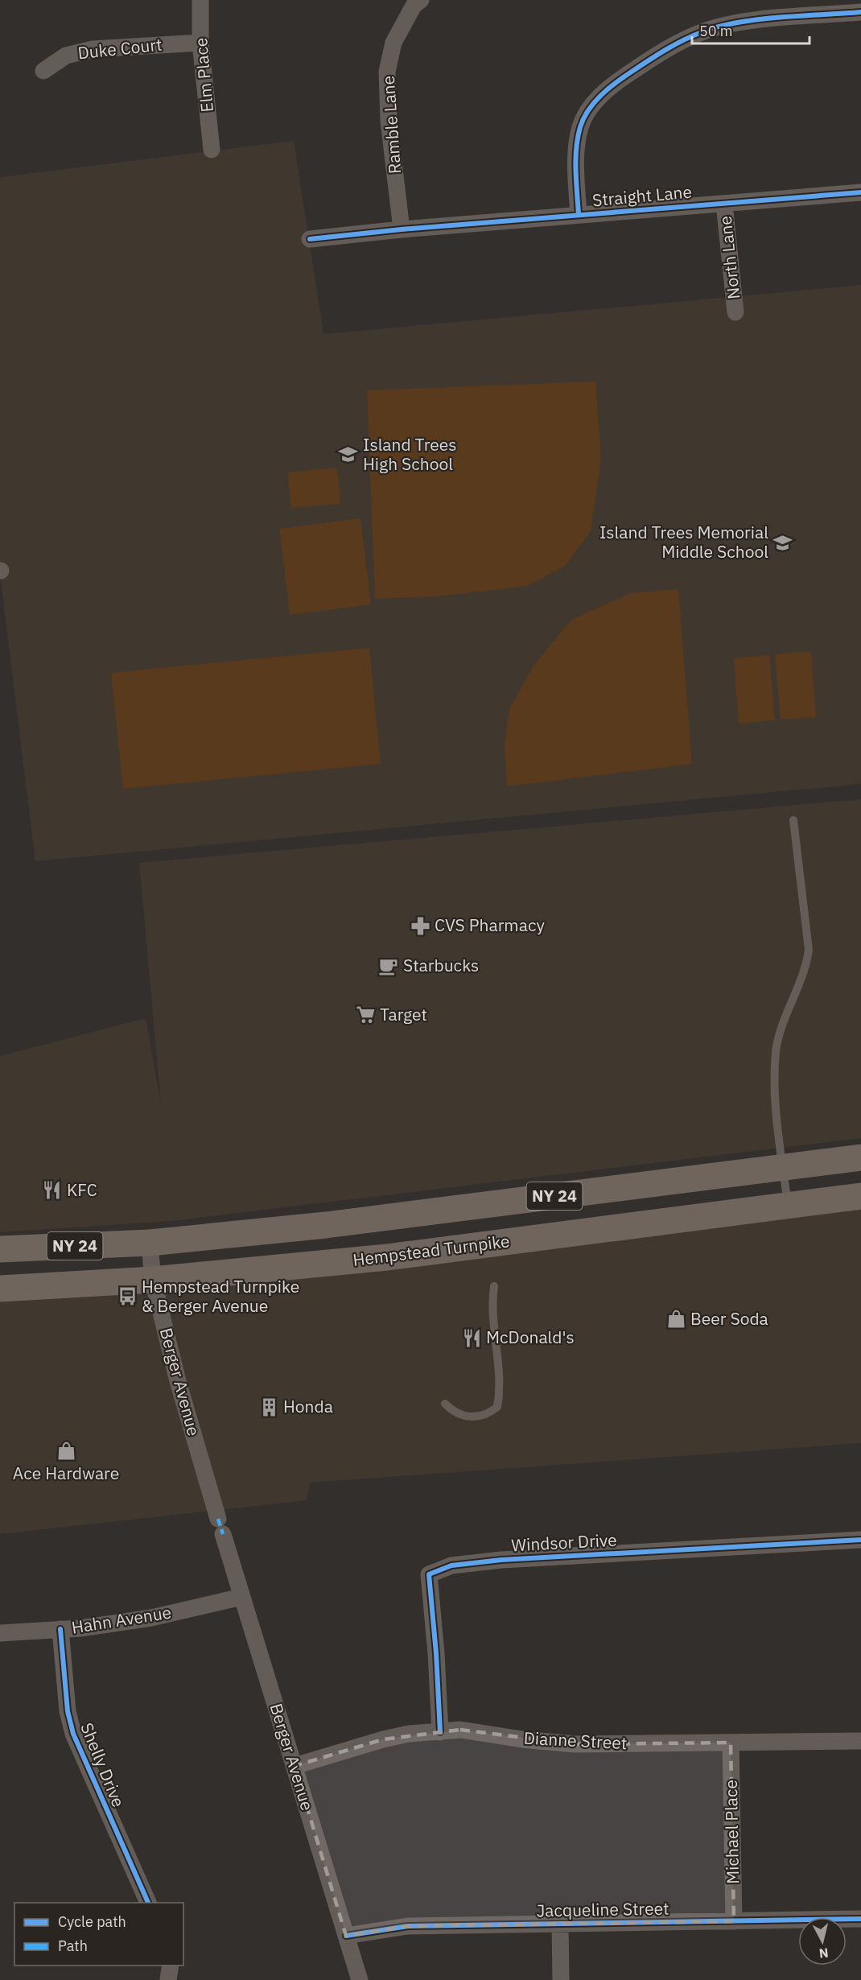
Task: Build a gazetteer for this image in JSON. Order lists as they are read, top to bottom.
{
  "streets": {
    "main road": ["NY 24", "Hempstead Turnpike"],
    "street": [
      "Duke Court",
      "Elm Place",
      "Ramble Lane",
      "Straight Lane",
      "North Lane",
      "Berger Avenue",
      "Windsor Drive",
      "Hahn Avenue",
      "Dianne Street",
      "Shelly Drive",
      "Michael Place",
      "Jacqueline Street"
    ]
  },
  "crossings": [
    ["Duke Court", "Elm Place"],
    ["Ramble Lane", "Straight Lane"],
    ["Straight Lane", "North Lane"],
    ["NY 24", "Berger Avenue"],
    ["Hempstead Turnpike", "Berger Avenue"],
    ["Berger Avenue", "Hahn Avenue"],
    ["Berger Avenue", "Dianne Street"],
    ["Berger Avenue", "Jacqueline Street"],
    ["Windsor Drive", "Dianne Street"],
    ["Hahn Avenue", "Shelly Drive"],
    ["Dianne Street", "Michael Place"],
    ["Michael Place", "Jacqueline Street"]
  ],
  "places": {
    "school or university": ["Island Trees High School", "Island Trees Memorial Middle School"],
    "pharmacy": ["CVS Pharmacy"],
    "cafe": ["Starbucks"],
    "supermarket": ["Target"],
    "restaurant": ["KFC", "McDonald's"],
    "bus stop": ["Hempstead Turnpike & Berger Avenue"],
    "shop": ["Beer Soda", "Ace Hardware"],
    "building": ["Honda"]
  },
  "legend": ["Cycle path", "Path"],
  "scale_bar": "50 m",
  "north": "bottom"
}
